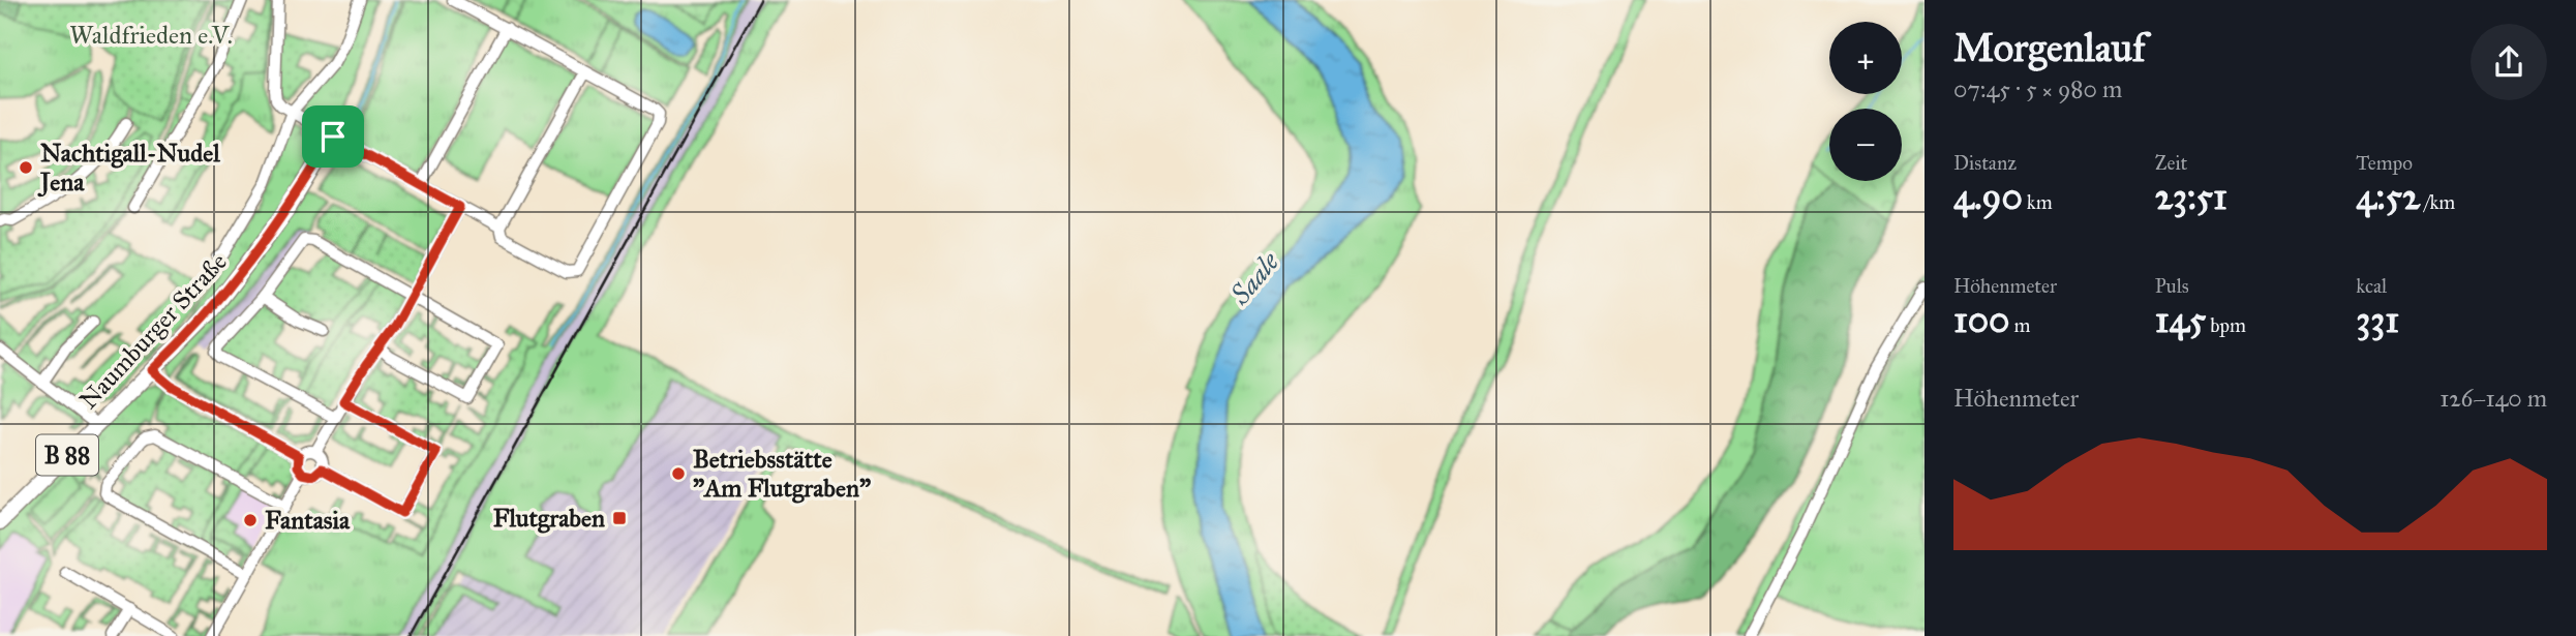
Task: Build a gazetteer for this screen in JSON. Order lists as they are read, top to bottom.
{
  "streets": {
    "main road": ["Naumburger Straße", "B 88"]
  },
  "water": ["Saale"],
  "parks": ["Waldfrieden e.V."],
  "places": {
    "other": ["Nachtigall-Nudel Jena", "Betriebsstätte \"Am Flutgraben\"", "Fantasia"],
    "transit": ["Flutgraben"]
  },
  "page": {
    "heading": ["Morgenlauf", "07:45 · 5 × 980 m"],
    "map_buttons": ["+", "−"],
    "stats": [
      ["Distanz", "4.90 km"],
      ["Zeit", "23:51"],
      ["Tempo", "4:52 /km"],
      ["Höhenmeter", "100 m"],
      ["Puls", "145 bpm"],
      ["kcal", "331"]
    ],
    "chart": ["Höhenmeter", "126–140 m"]
  }
}
